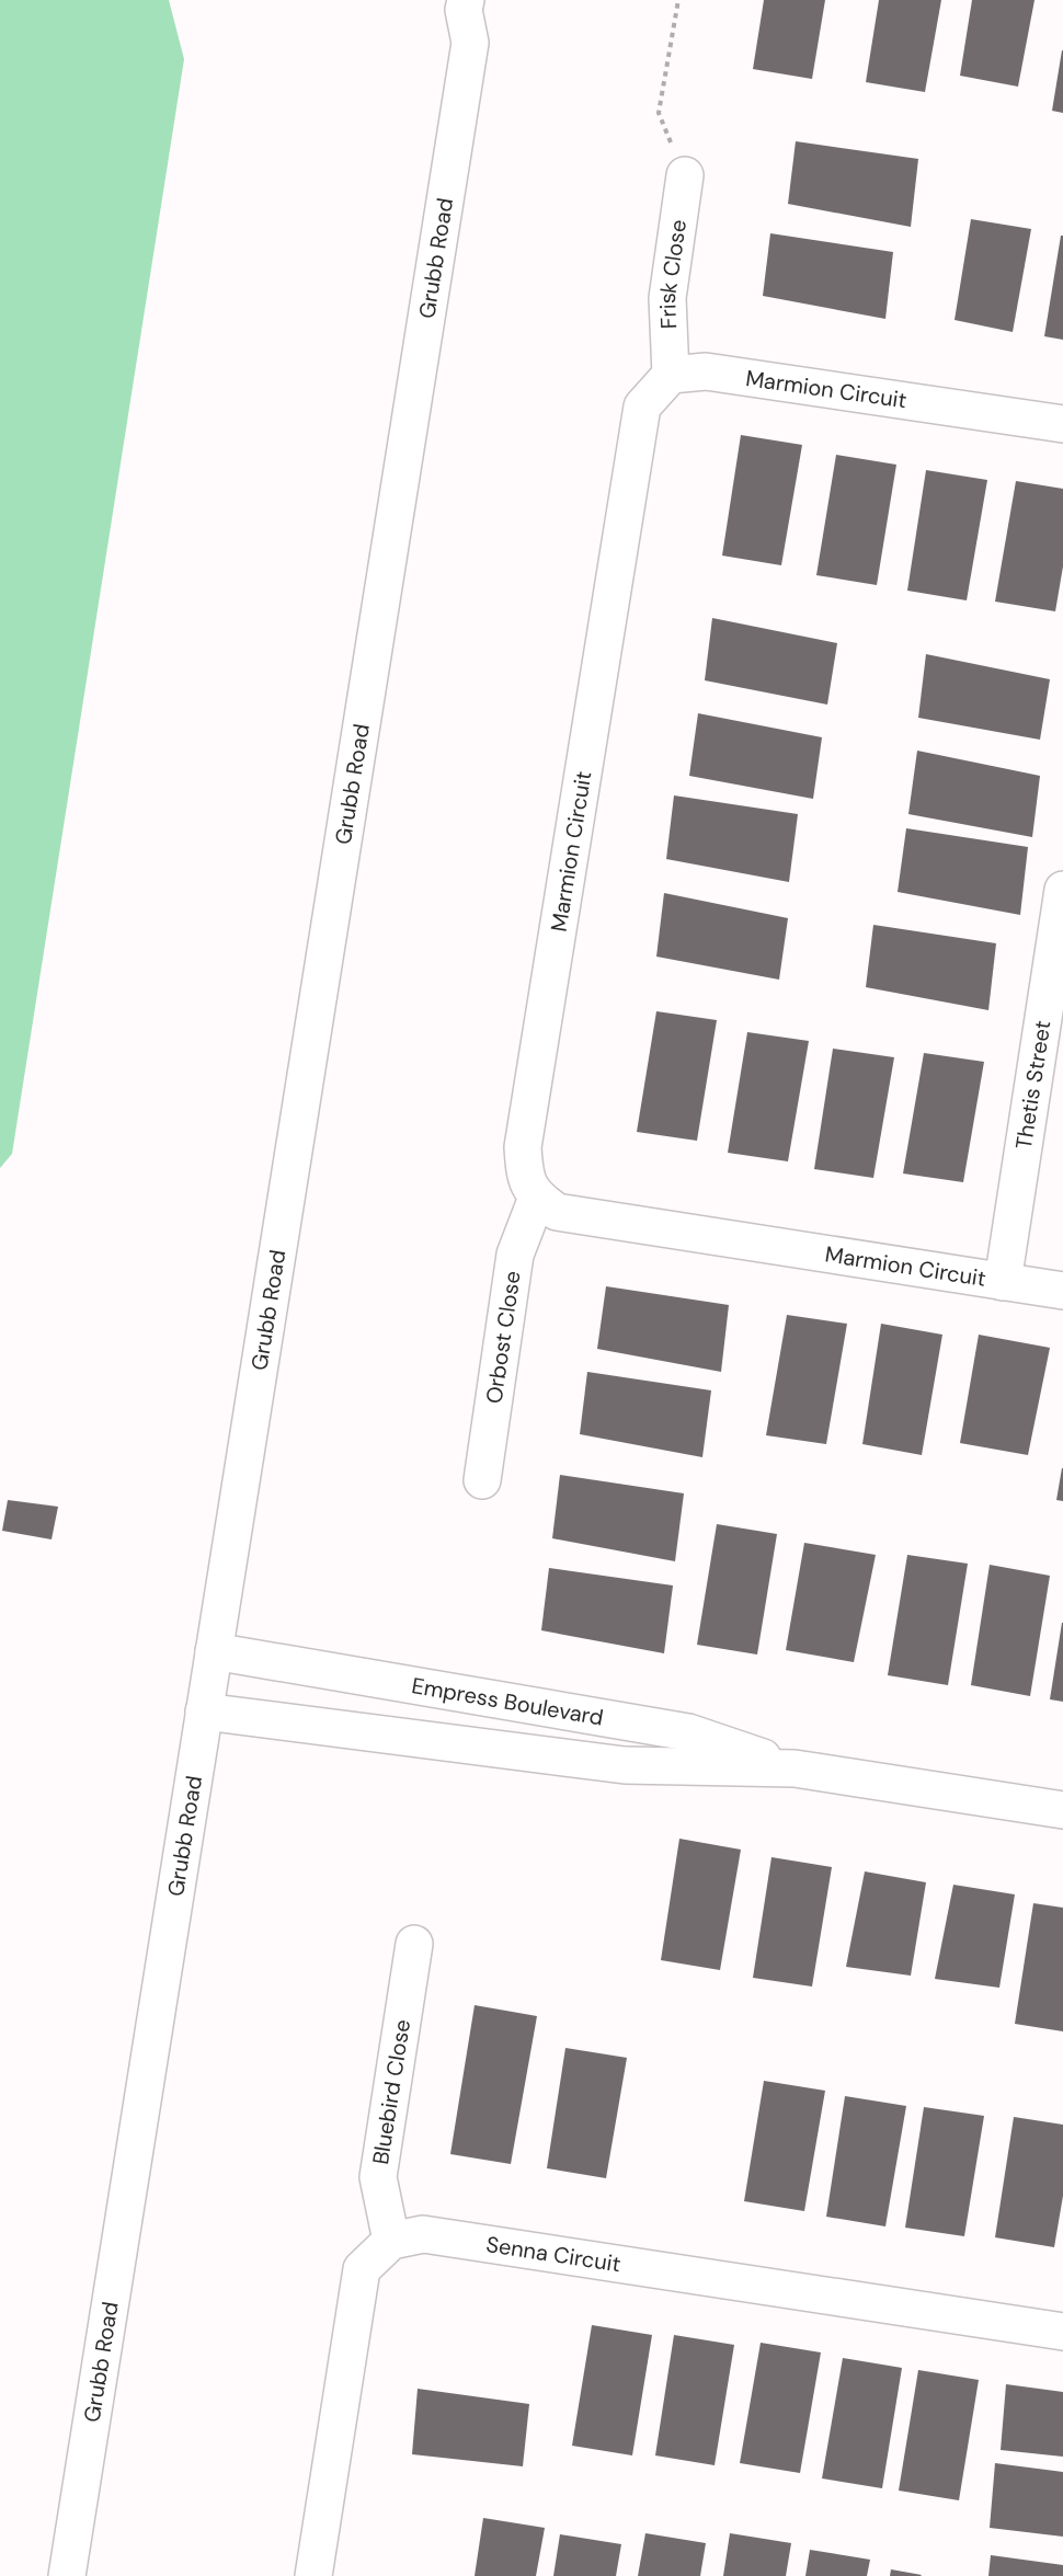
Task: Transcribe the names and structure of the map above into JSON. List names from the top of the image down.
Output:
{
  "streets": {
    "street": [
      "Grubb Road",
      "Frisk Close",
      "Marmion Circuit",
      "Thetis Street",
      "Orbost Close",
      "Empress Boulevard",
      "Bluebird Close",
      "Senna Circuit"
    ]
  },
  "crossings": [
    ["Grubb Road", "Empress Boulevard"],
    ["Frisk Close", "Marmion Circuit"],
    ["Marmion Circuit", "Thetis Street"],
    ["Marmion Circuit", "Orbost Close"],
    ["Bluebird Close", "Senna Circuit"]
  ]
}
